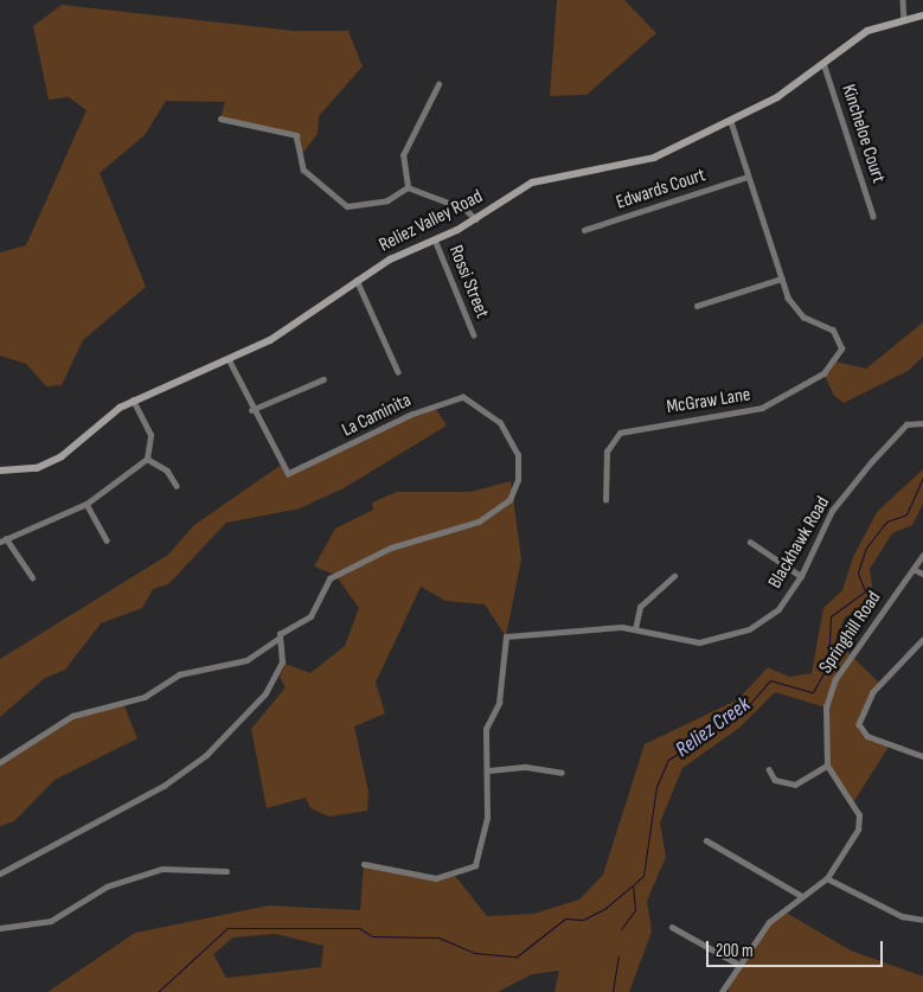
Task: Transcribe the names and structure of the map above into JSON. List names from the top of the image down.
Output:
{
  "streets": {
    "main road": ["Reliez Valley Road"],
    "street": [
      "Kincheloe Court",
      "Edwards Court",
      "Rossi Street",
      "McGraw Lane",
      "La Caminita",
      "Blackhawk Road",
      "Springhill Road"
    ]
  },
  "crossings": [
    ["Kincheloe Court", "Reliez Valley Road"],
    ["Edwards Court", "McGraw Lane"],
    ["Reliez Valley Road", "Rossi Street"],
    ["Reliez Valley Road", "McGraw Lane"],
    ["Reliez Valley Road", "La Caminita"]
  ],
  "water": ["Reliez Creek"],
  "scale_bar": "200 m"
}
